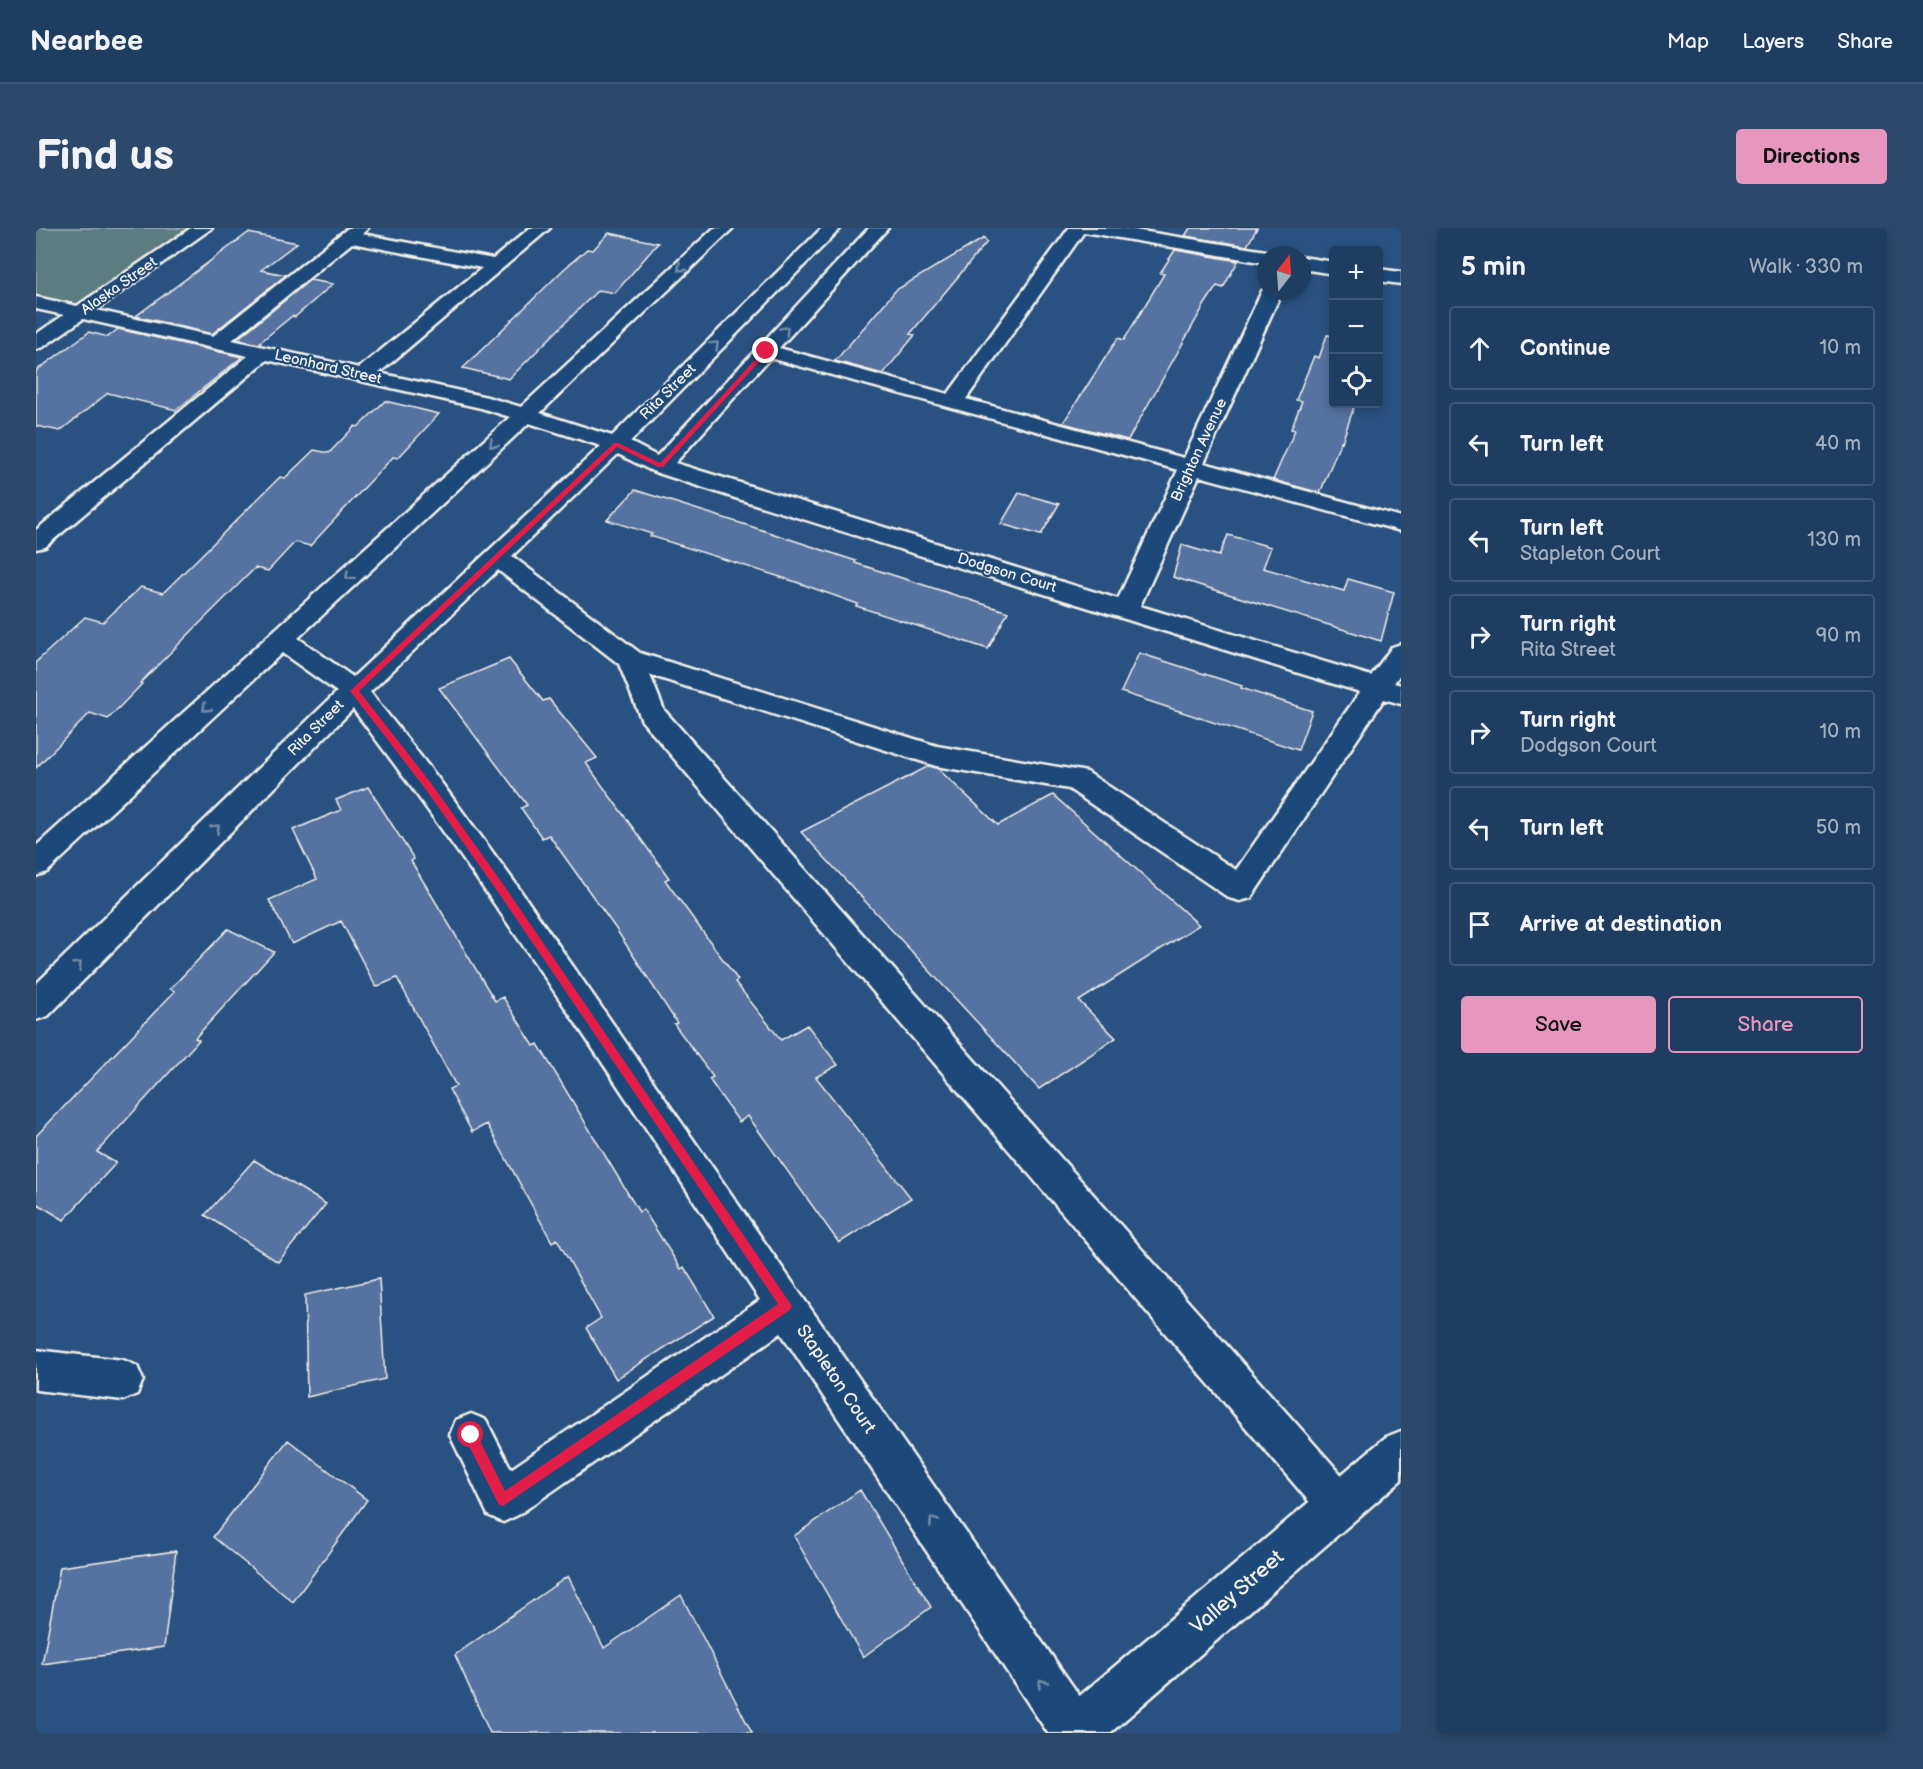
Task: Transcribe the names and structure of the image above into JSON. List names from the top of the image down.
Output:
{
  "streets": {
    "street": [
      "Alaska Street",
      "Leonhard Street",
      "Rita Street",
      "Brighton Avenue",
      "Dodgson Court",
      "Stapleton Court",
      "Valley Street"
    ]
  },
  "crossings": [
    ["Alaska Street", "Leonhard Street"],
    ["Leonhard Street", "Rita Street"],
    ["Leonhard Street", "Dodgson Court"],
    ["Rita Street", "Dodgson Court"],
    ["Rita Street", "Stapleton Court"],
    ["Brighton Avenue", "Dodgson Court"],
    ["Stapleton Court", "Valley Street"]
  ],
  "one_way": ["Stapleton Court"],
  "north": "top",
  "page": {
    "header": "Nearbee",
    "nav": ["Map", "Layers", "Share"],
    "buttons": [
      "Directions",
      ["Save", "Share"]
    ],
    "title": "Find us",
    "heading": ["5 min", "Walk · 330 m"],
    "map_buttons": ["+", "−"],
    "list": [
      ["Continue", "10 m"],
      ["Turn left", "40 m"],
      ["Turn left", "Stapleton Court", "130 m"],
      ["Turn right", "Rita Street", "90 m"],
      ["Turn right", "Dodgson Court", "10 m"],
      ["Turn left", "50 m"],
      "Arrive at destination"
    ]
  }
}
